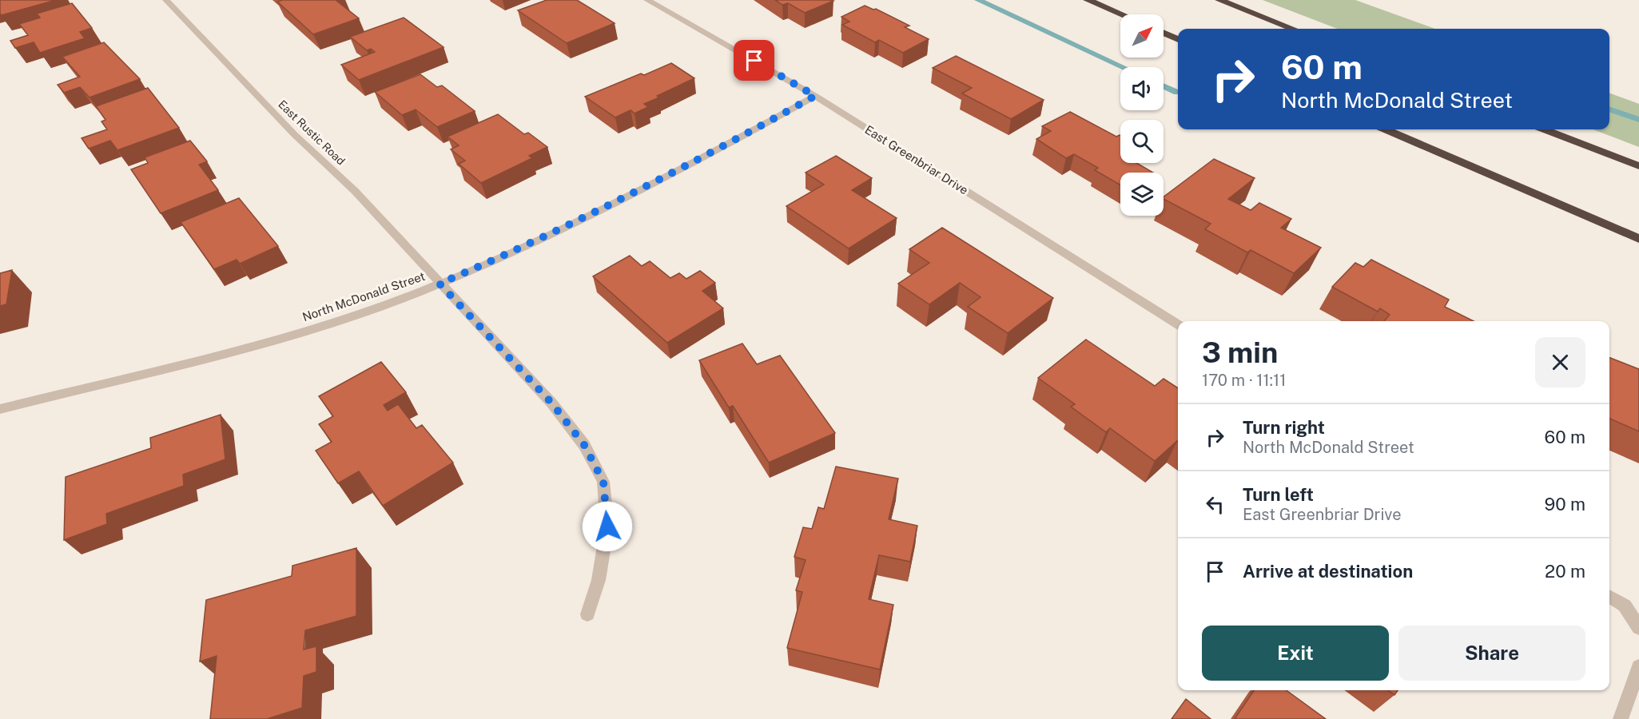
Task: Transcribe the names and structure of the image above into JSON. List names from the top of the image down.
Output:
{
  "streets": {
    "street": ["East Rustic Road", "East Greenbriar Drive", "North McDonald Street"]
  },
  "crossings": [
    ["East Rustic Road", "North McDonald Street"],
    ["East Greenbriar Drive", "North McDonald Street"]
  ],
  "north": "top right",
  "page": {
    "turn": ["60 m", "North McDonald Street"],
    "heading": ["3 min", "170 m · 11:11"],
    "list": [
      {
        "name": "Turn right",
        "note": "North McDonald Street",
        "value": "60 m"
      },
      {
        "name": "Turn left",
        "note": "East Greenbriar Drive",
        "value": "90 m"
      },
      {
        "name": "Arrive at destination",
        "value": "20 m"
      }
    ],
    "buttons": ["Exit", "Share"]
  }
}
